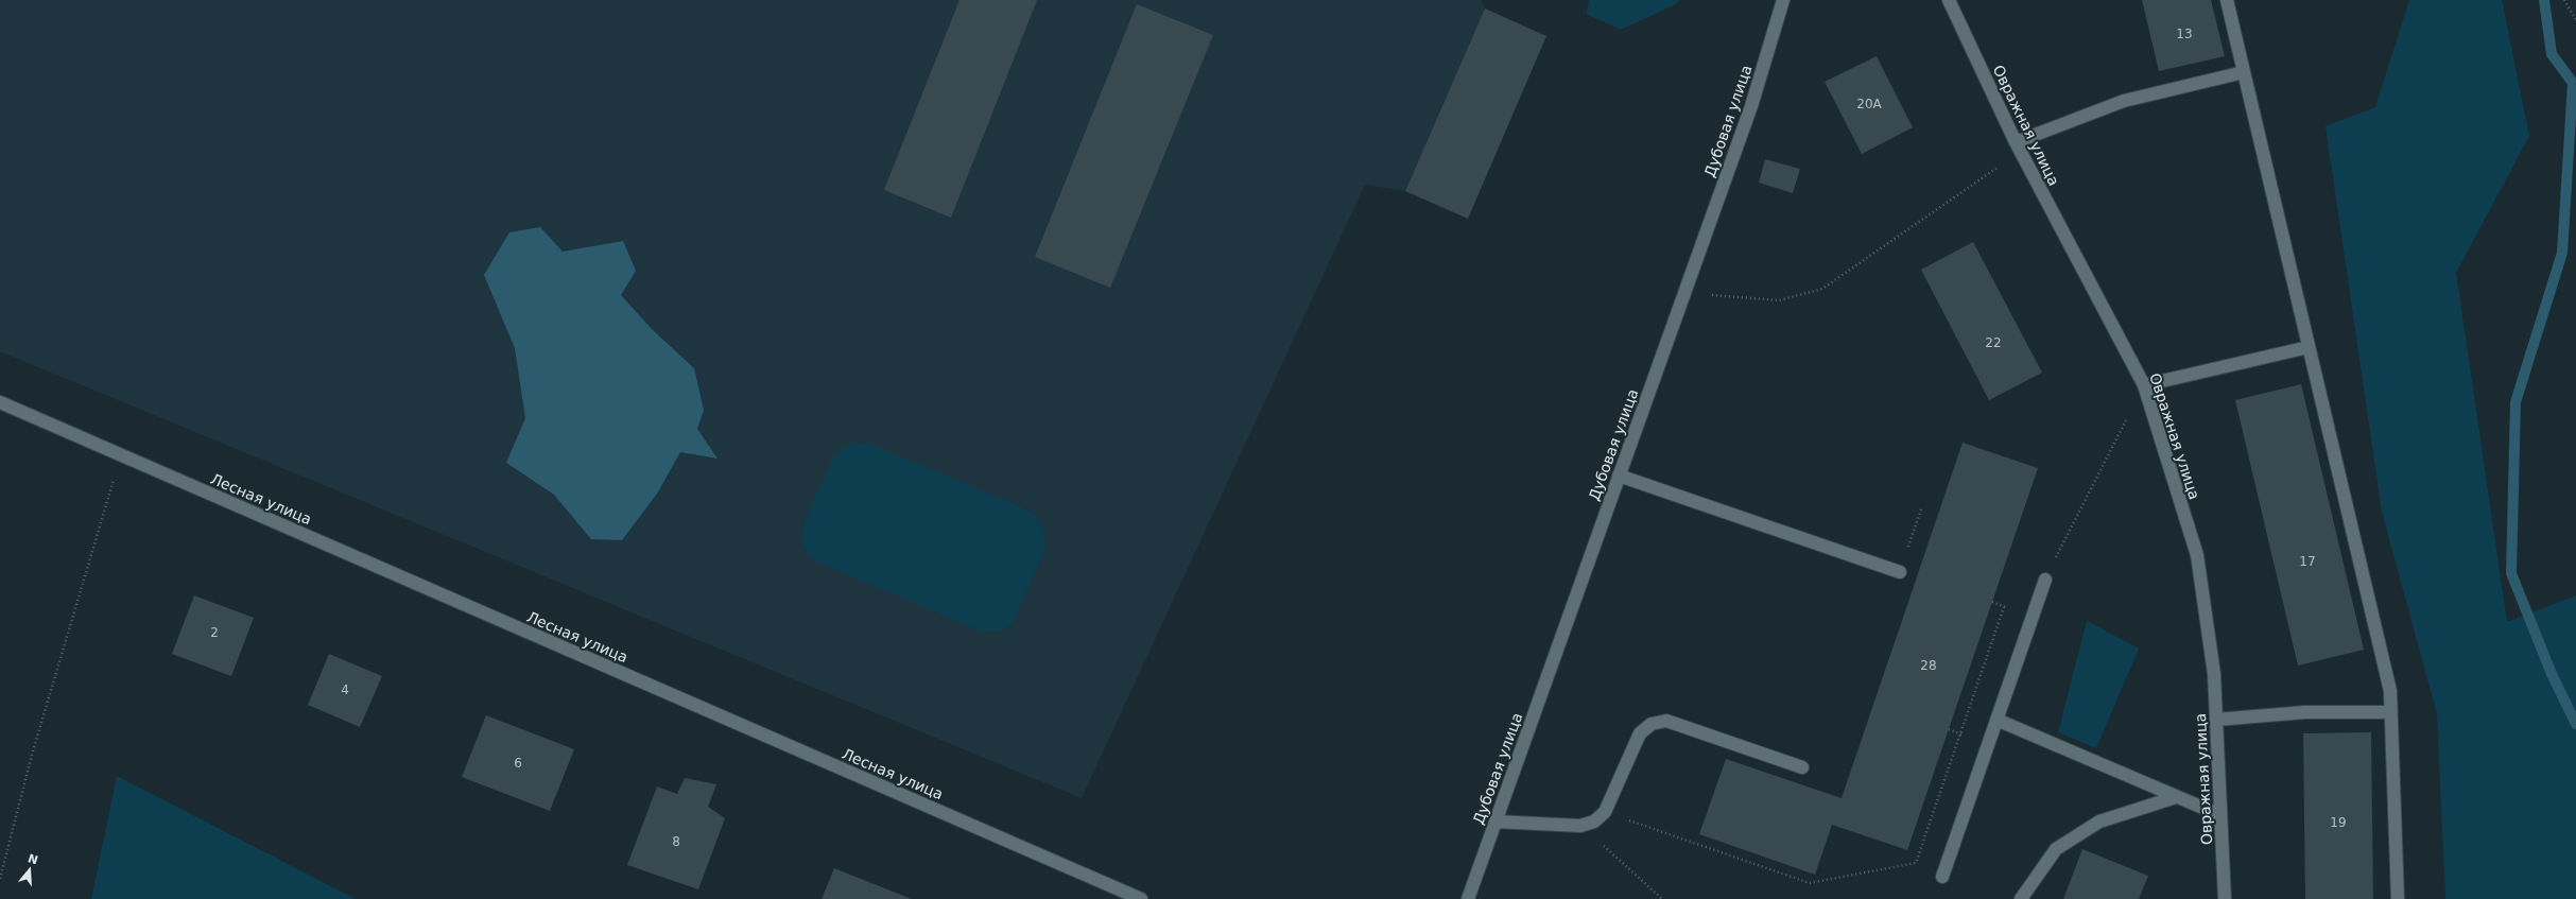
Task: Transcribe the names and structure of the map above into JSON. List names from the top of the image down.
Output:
{
  "streets": {
    "street": ["Дубовая улица", "Овражная улица", "Лесная улица"]
  },
  "house_numbers": [
    "13",
    "20А",
    "22",
    "17",
    "2",
    "28",
    "4",
    "6",
    "19",
    "8"
  ],
  "north": "top"
}
